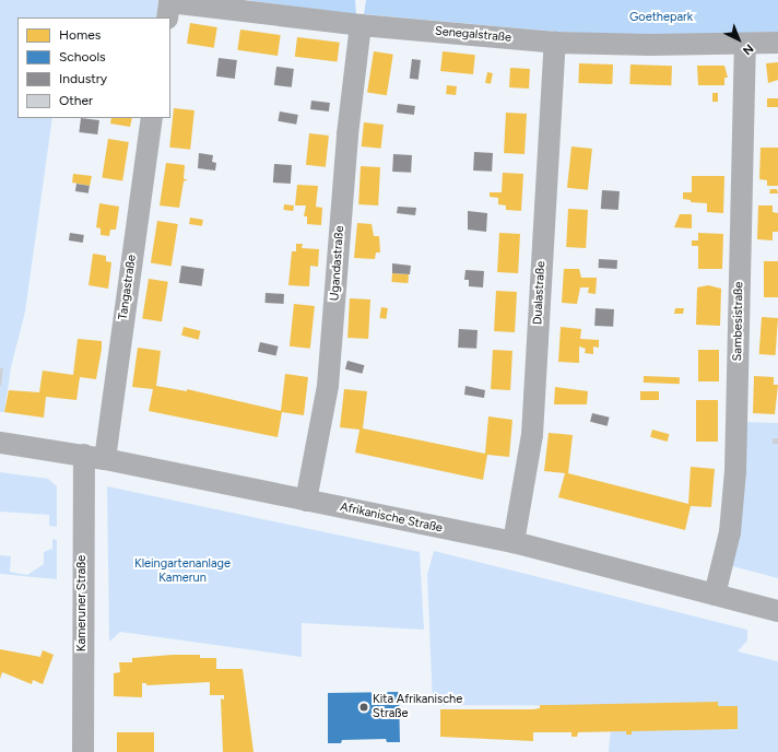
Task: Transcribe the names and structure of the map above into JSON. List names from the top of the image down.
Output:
{
  "streets": {
    "street": [
      "Senegalstraße",
      "Ugandastraße",
      "Tangastraße",
      "Dualastraße",
      "Sambesistraße",
      "Afrikanische Straße",
      "Kameruner Straße"
    ]
  },
  "crossings": [
    ["Senegalstraße", "Ugandastraße"],
    ["Senegalstraße", "Dualastraße"],
    ["Senegalstraße", "Sambesistraße"],
    ["Ugandastraße", "Afrikanische Straße"],
    ["Tangastraße", "Afrikanische Straße"],
    ["Tangastraße", "Kameruner Straße"],
    ["Dualastraße", "Afrikanische Straße"],
    ["Sambesistraße", "Afrikanische Straße"],
    ["Afrikanische Straße", "Kameruner Straße"]
  ],
  "parks": ["Goethepark", "Kleingartenanlage Kamerun"],
  "places": ["Kita Afrikanische Straße"],
  "legend": [
    "Homes",
    "Schools",
    "Industry",
    "Other"
  ],
  "north": "bottom right"
}
